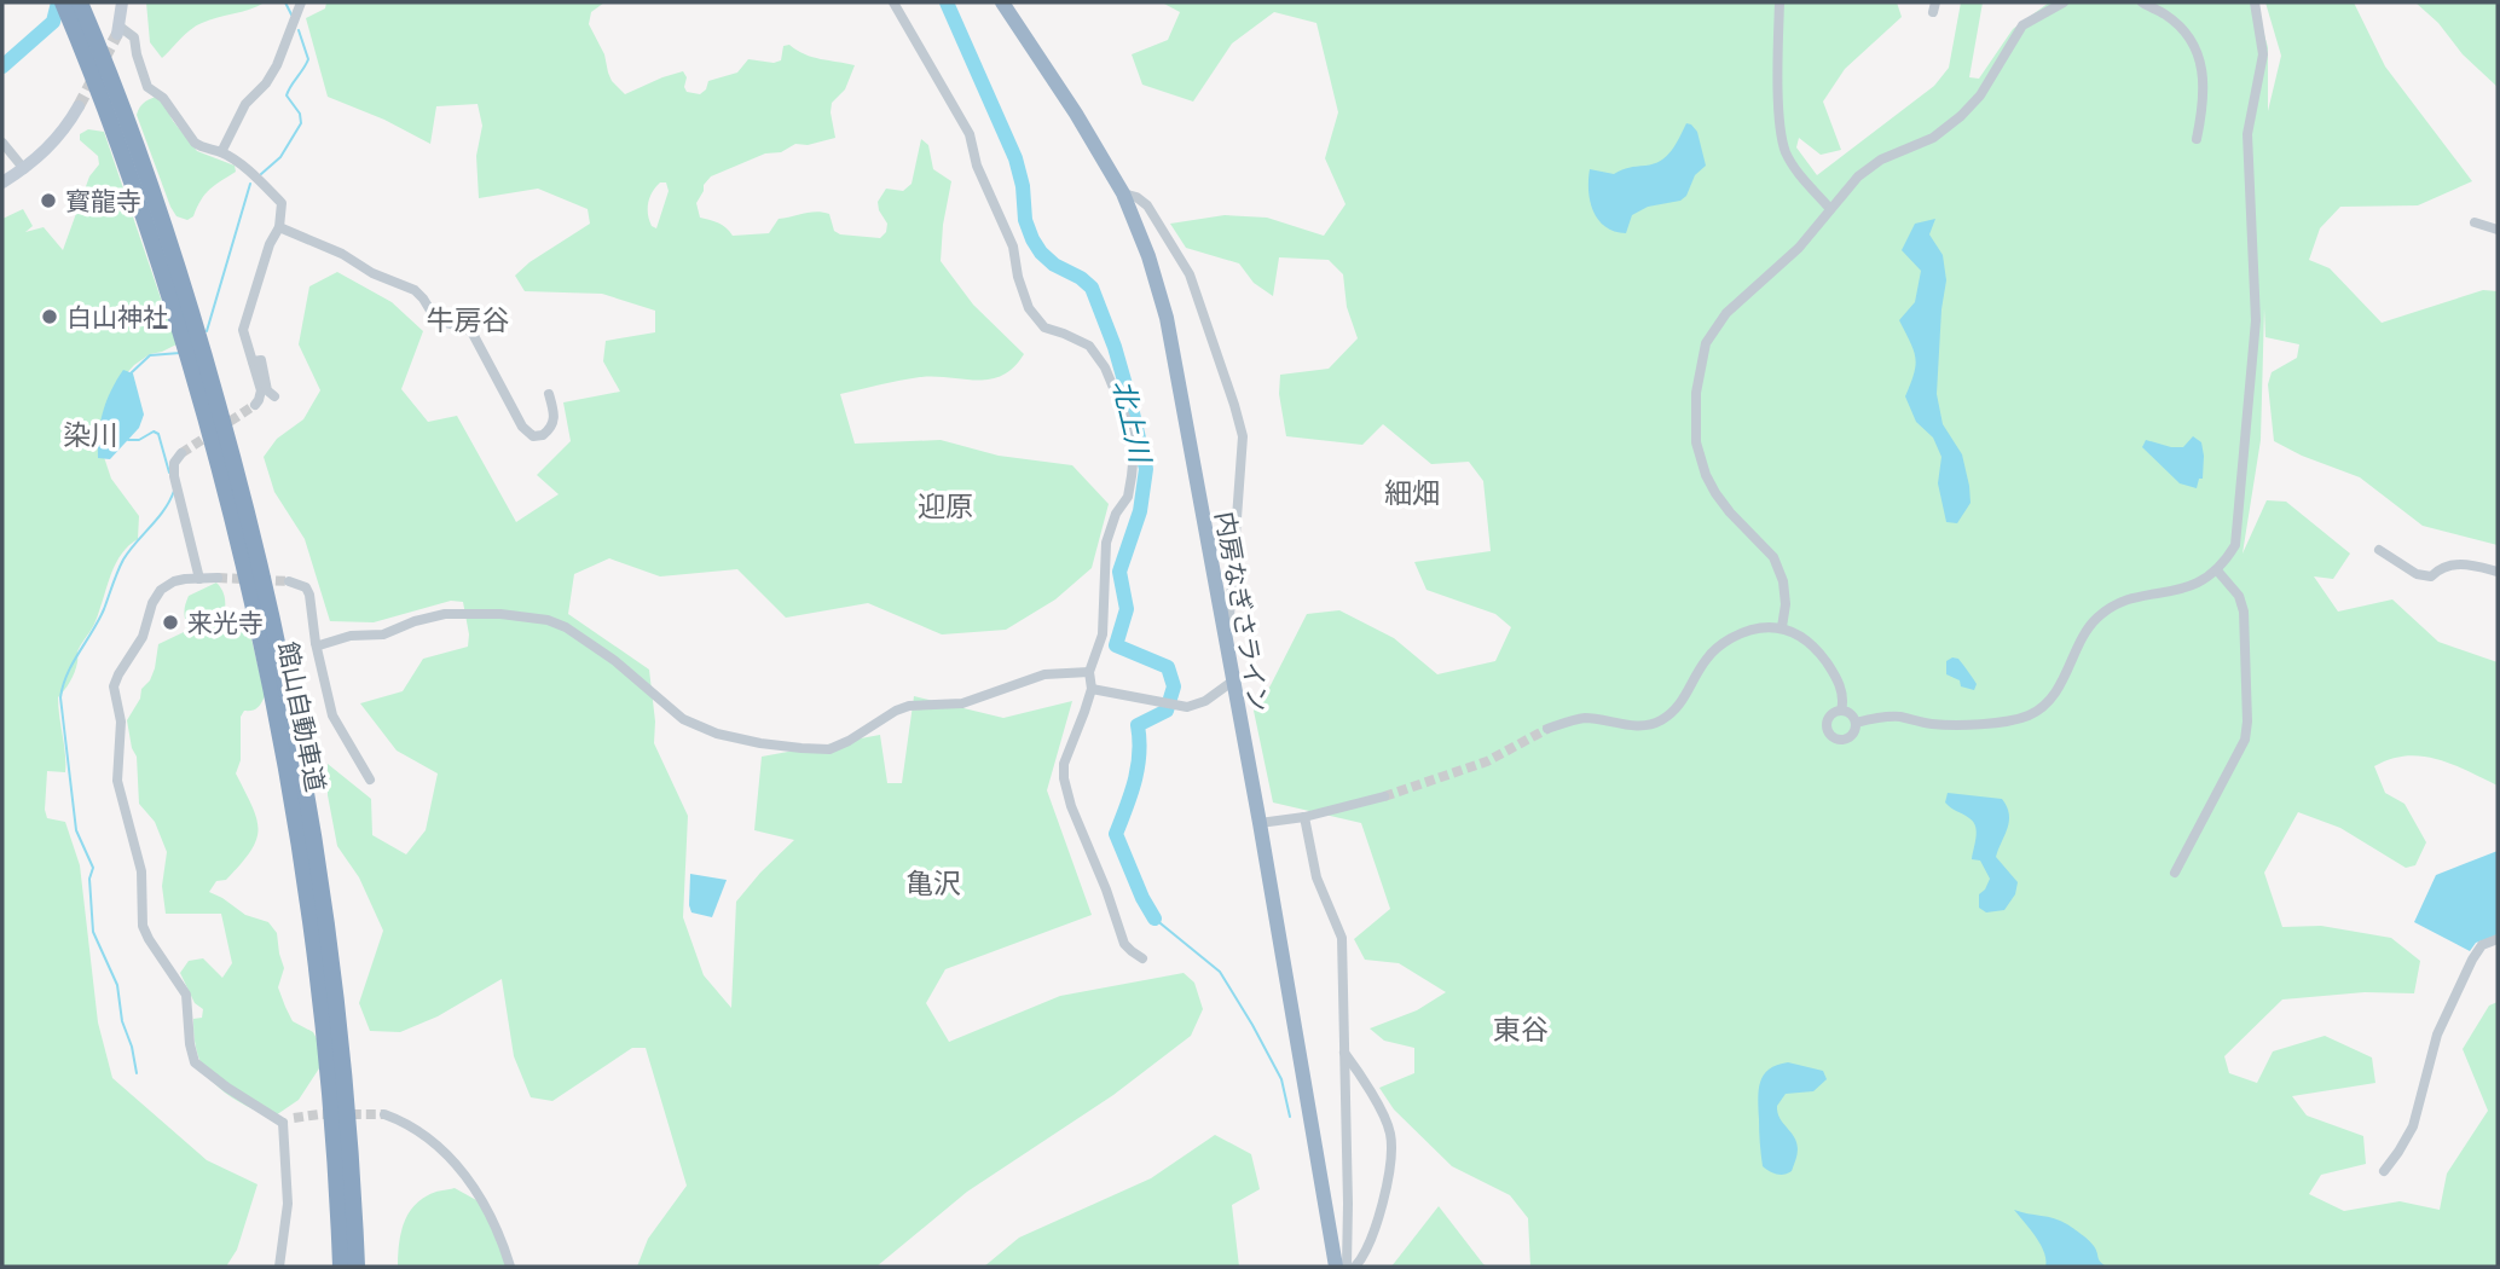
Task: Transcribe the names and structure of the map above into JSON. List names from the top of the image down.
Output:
{
  "streets": {
    "highway": ["内房なぎさライン", "館山自動車道"]
  },
  "districts": [
    "牛房谷",
    "染川",
    "細畑",
    "迎原",
    "亀沢",
    "東谷"
  ],
  "water": ["北上川"],
  "places": ["寳龍寺", "白山神社", "来光寺"]
}
